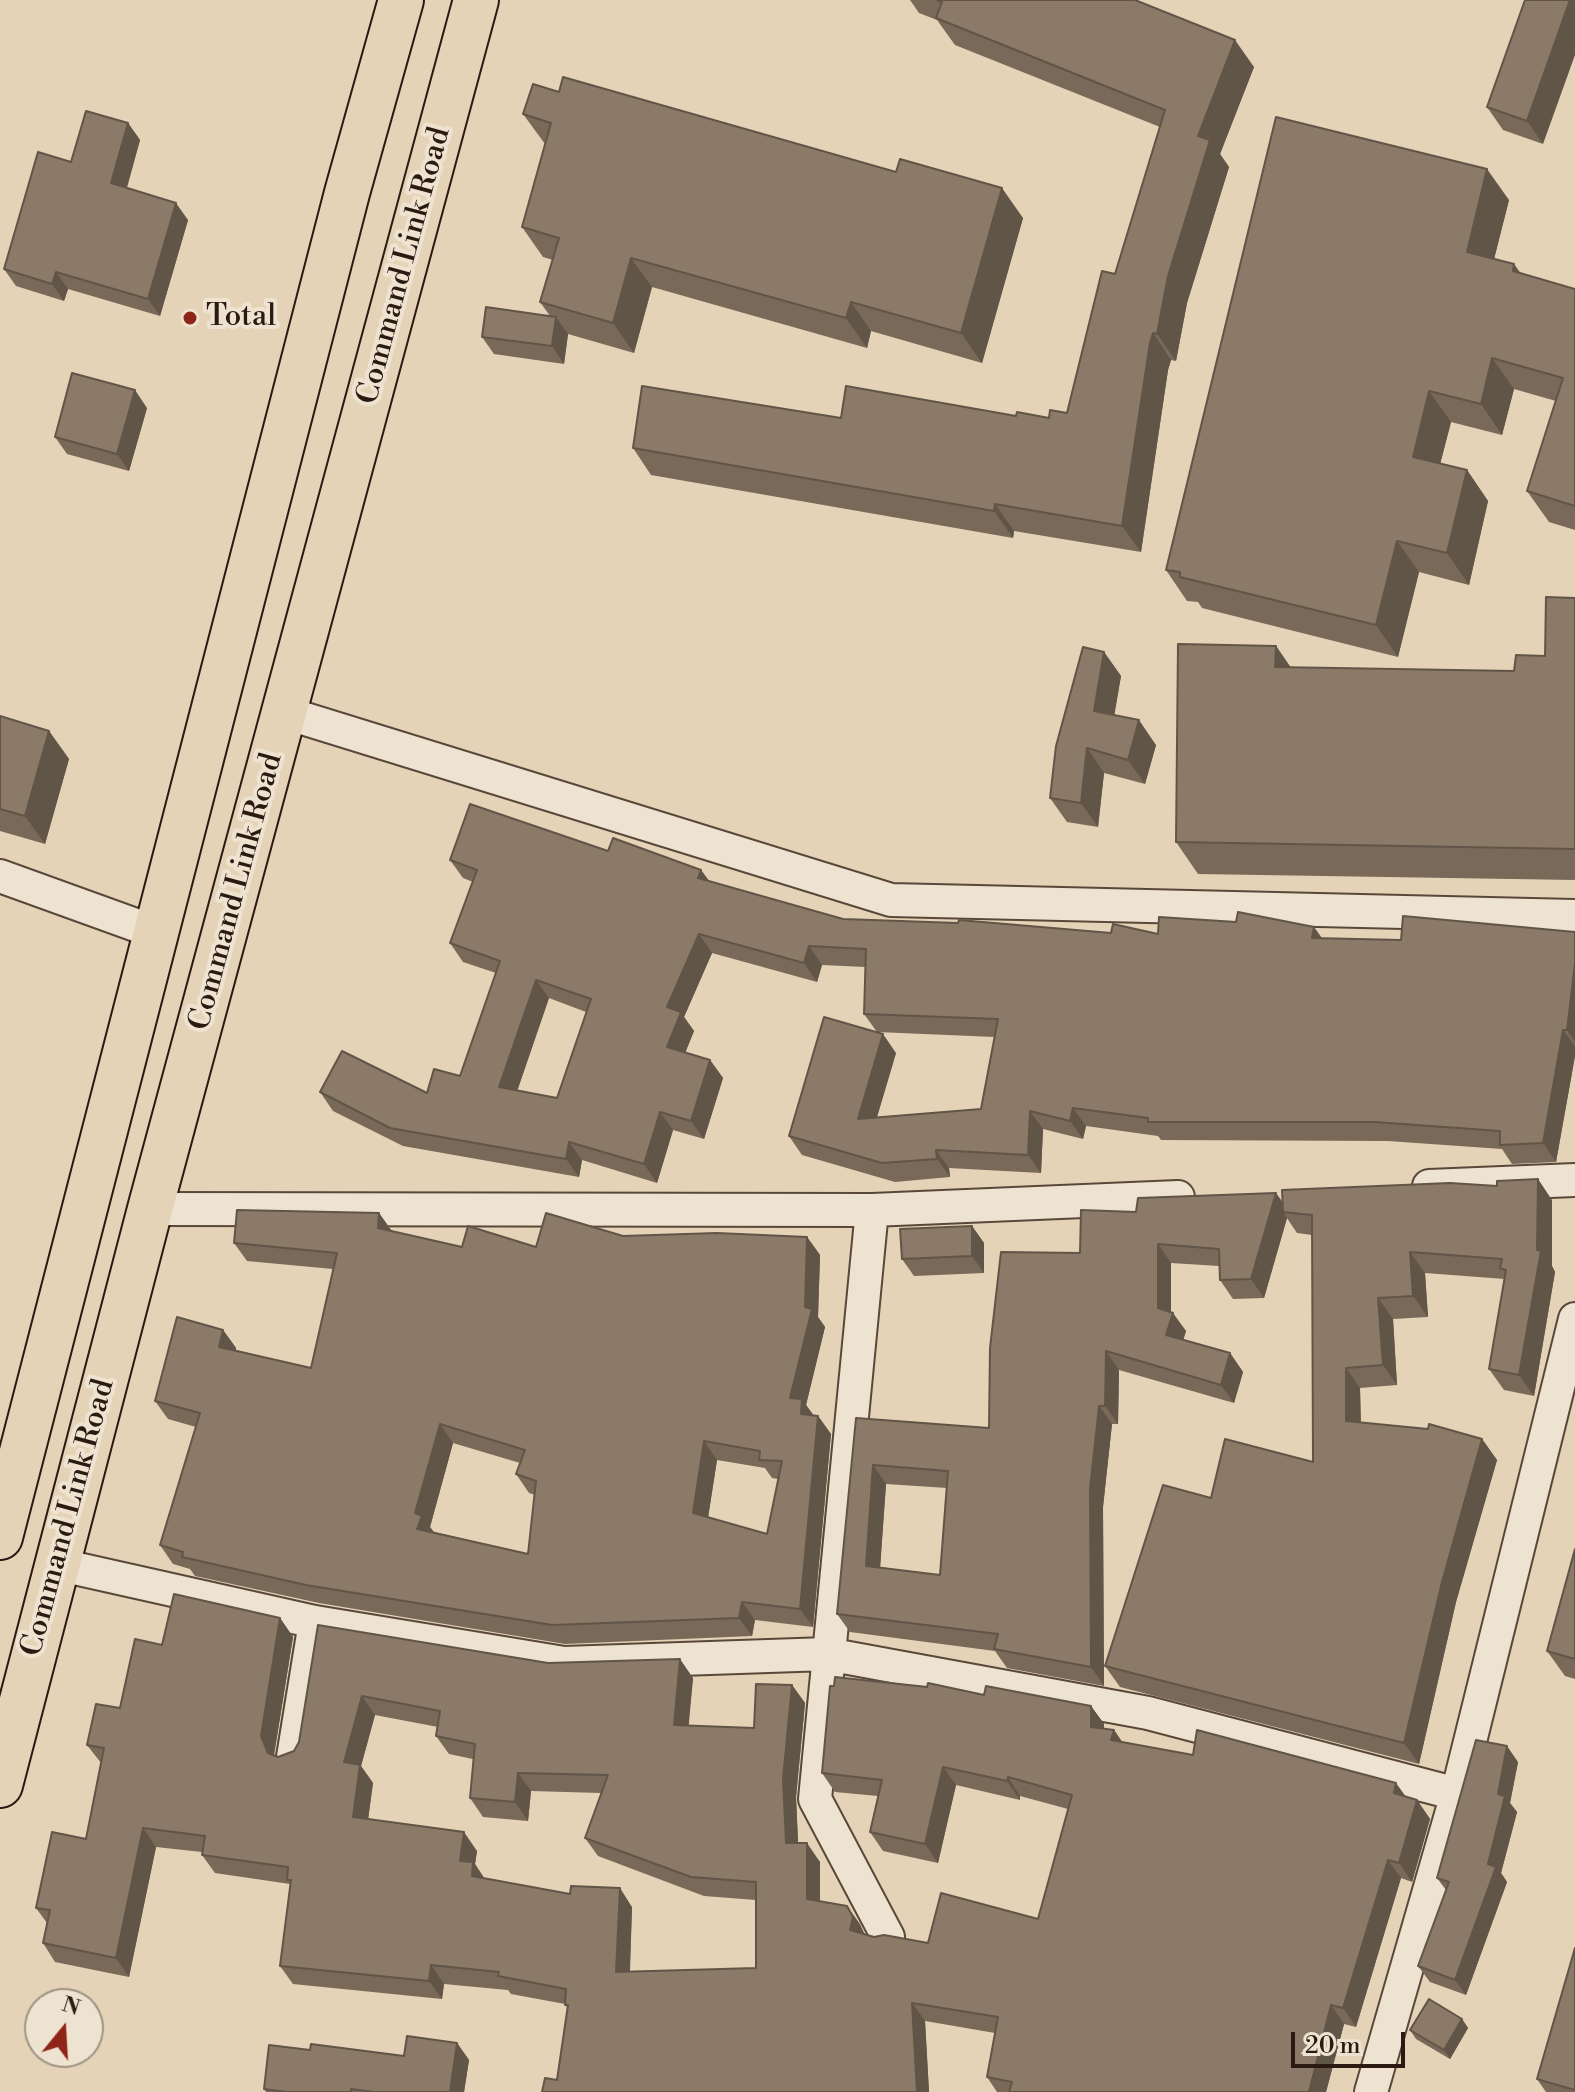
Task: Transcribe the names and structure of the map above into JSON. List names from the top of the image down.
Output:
{
  "streets": {
    "main road": ["Command Link Road"]
  },
  "places": ["Total"],
  "scale_bar": "20 m",
  "north": "top"
}
